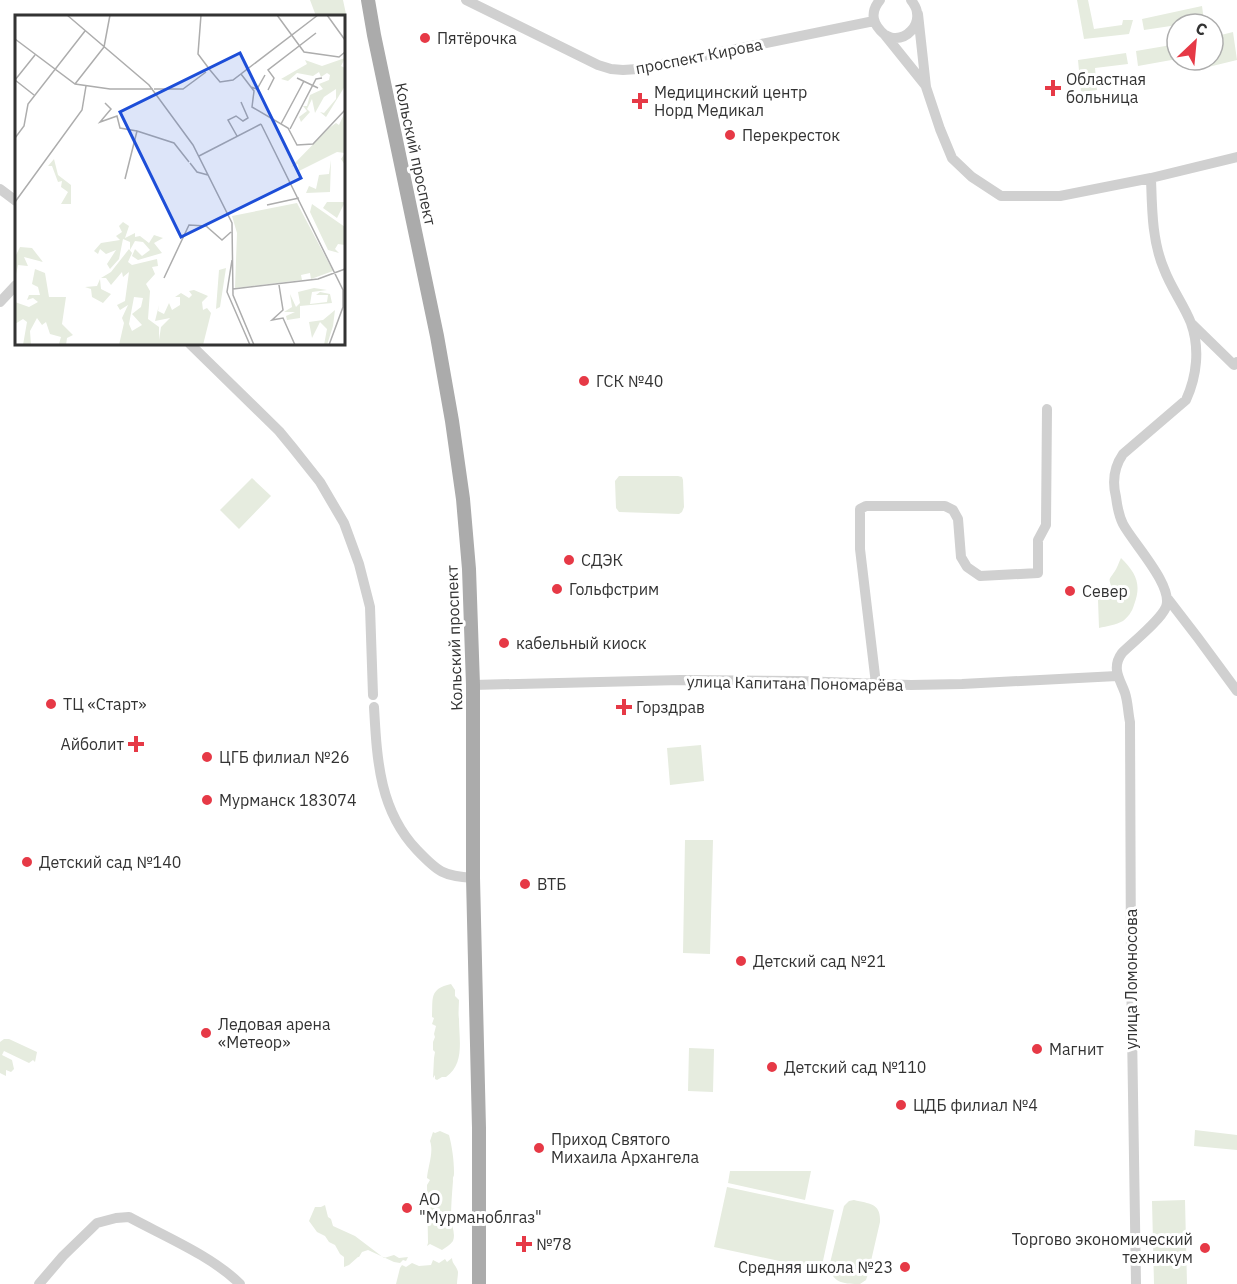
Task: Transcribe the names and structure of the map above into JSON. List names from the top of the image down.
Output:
{
  "streets": {
    "main road": ["Кольский проспект"],
    "street": ["проспект Кирова", "улица Капитана Пономарёва", "улица Ломоносова"]
  },
  "crossings": [
    ["Кольский проспект", "улица Капитана Пономарёва"],
    ["улица Капитана Пономарёва", "улица Ломоносова"]
  ],
  "places": {
    "other": [
      "Пятёрочка",
      "Перекресток",
      "ГСК №40",
      "СДЭК",
      "Гольфстрим",
      "Север",
      "кабельный киоск",
      "ТЦ «Старт»",
      "ЦГБ филиал №26",
      "Мурманск 183074",
      "Детский сад №140",
      "ВТБ",
      "Детский сад №21",
      "Ледовая арена «Метеор»",
      "Магнит",
      "Детский сад №110",
      "ЦДБ филиал №4",
      "Приход Святого Михаила Архангела",
      "AO \"Мурманоблгаз\"",
      "Торгово экономический техникум",
      "Средняя школа №23"
    ],
    "health": [
      "Областная больница",
      "Медицинский центр Норд Медикал",
      "Горздрав",
      "Айболит",
      "№78"
    ]
  },
  "north": "top right"
}
